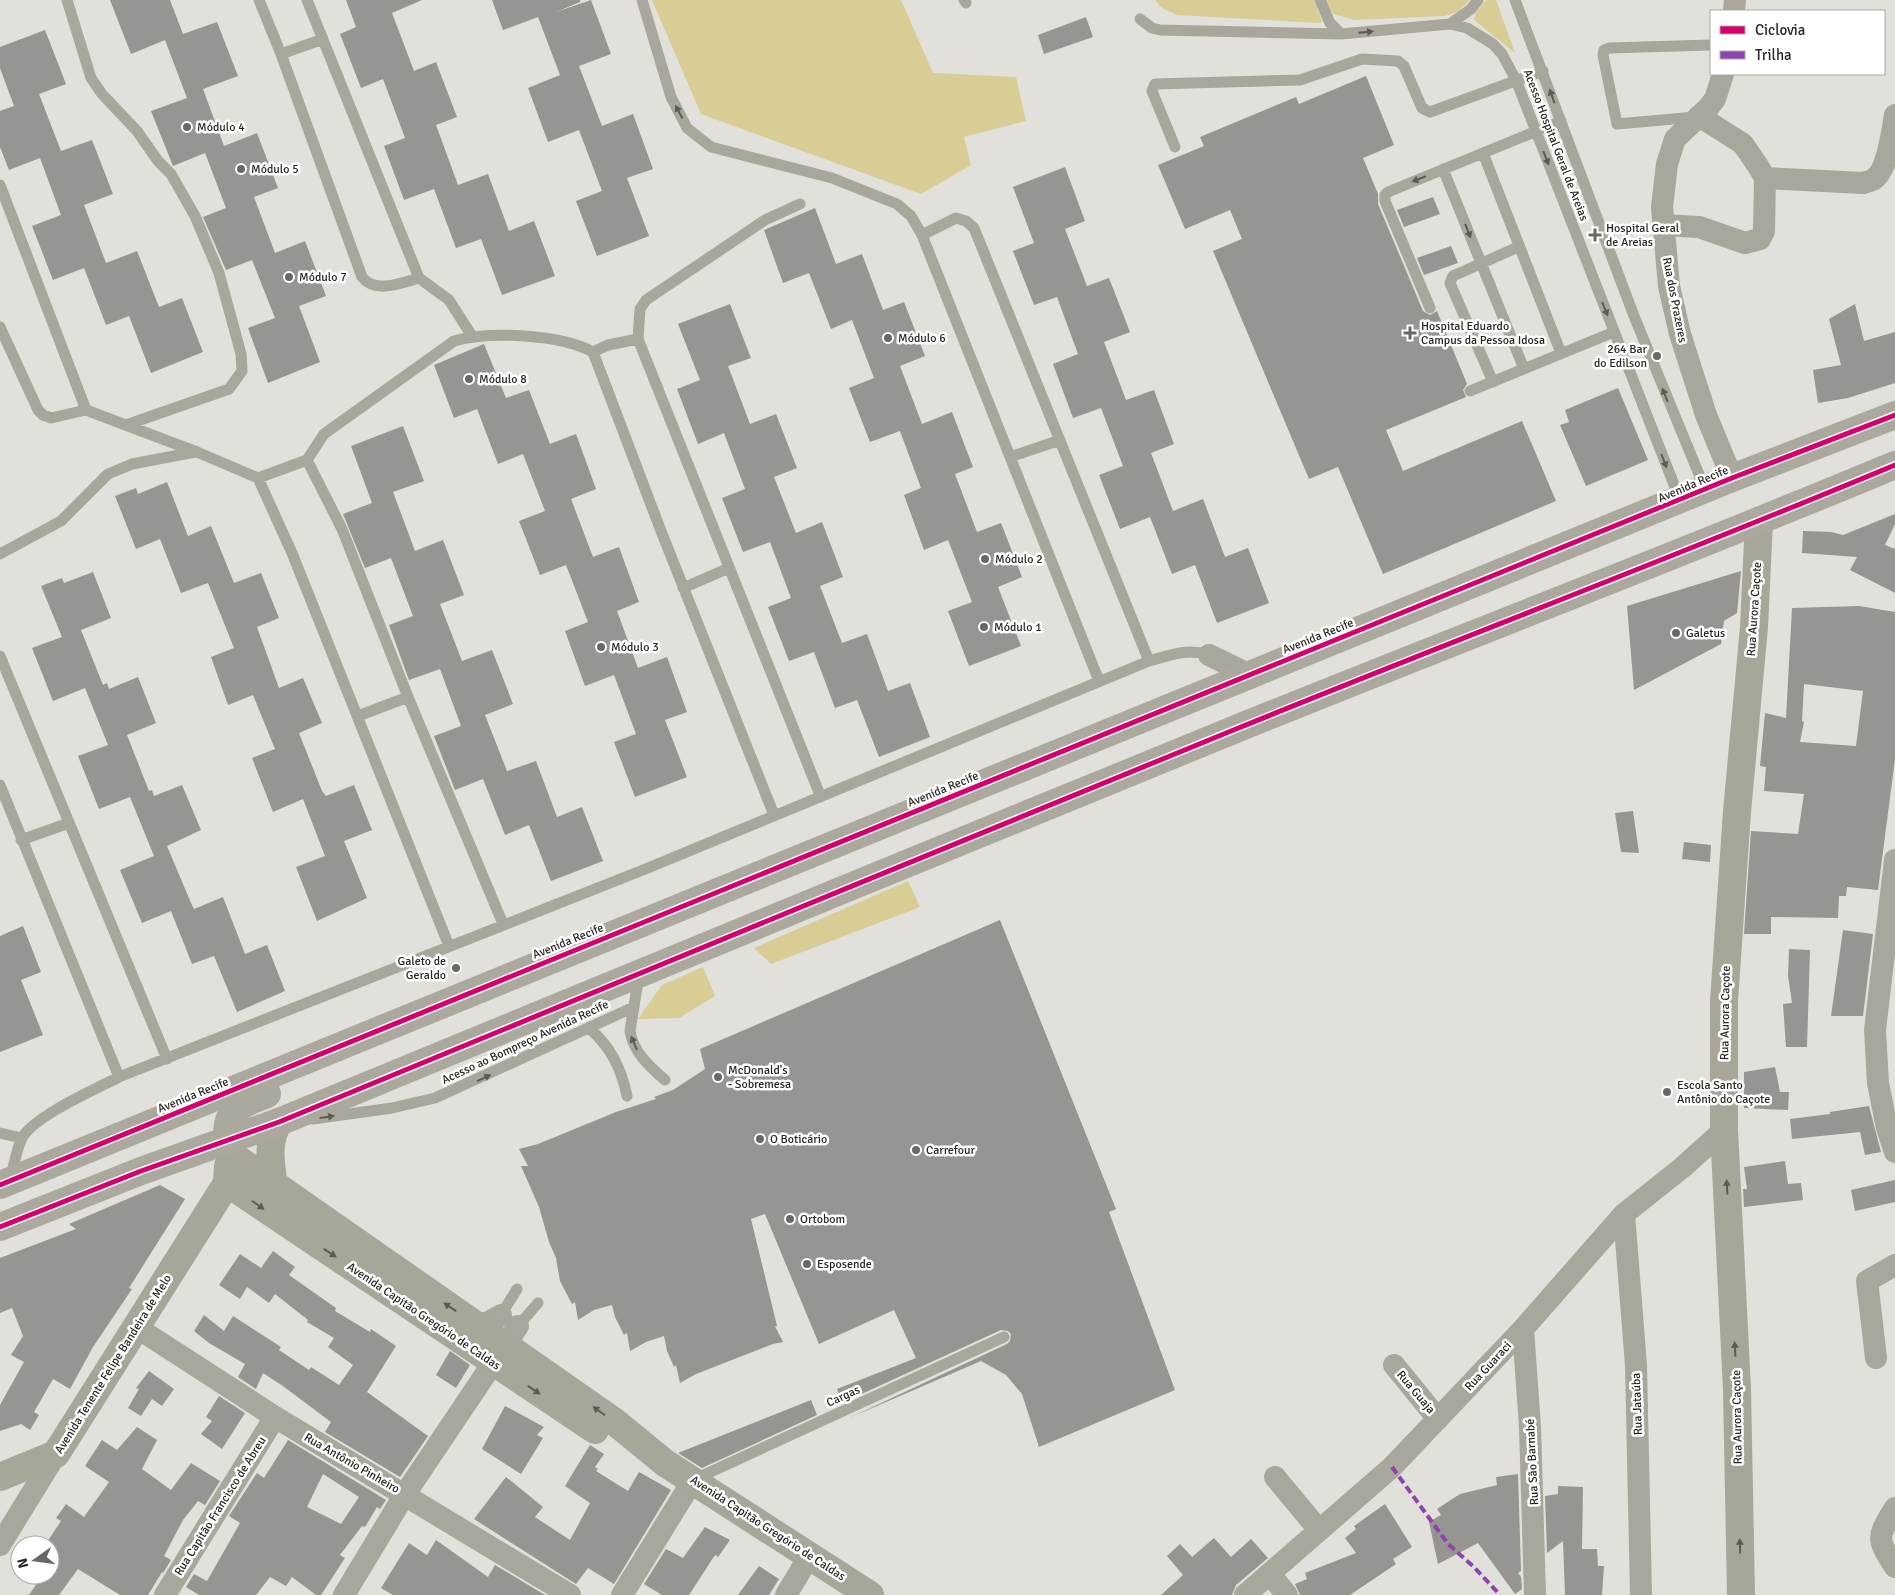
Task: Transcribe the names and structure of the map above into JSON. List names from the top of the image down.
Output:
{
  "streets": {
    "main road": [
      "Avenida Recife",
      "Rua Aurora Caçote",
      "Avenida Capitão Gregório de Caldas",
      "Avenida Tenente Felipe Bandeira de Melo"
    ],
    "street": [
      "Rua dos Prazeres",
      "Rua Guaraci",
      "Rua Guaja",
      "Rua Jataúba",
      "Rua São Barnabé",
      "Rua Antônio Pinheiro",
      "Rua Capitão Francisco de Abreu"
    ],
    "lane": ["Acesso Hospital Geral de Areias", "Acesso ao Bompreço Avenida Recife", "Cargas"]
  },
  "crossings": [
    ["Acesso Hospital Geral de Areias", "Avenida Recife"],
    ["Rua dos Prazeres", "Avenida Recife"],
    ["Rua Aurora Caçote", "Rua Guaraci"],
    ["Avenida Capitão Gregório de Caldas", "Avenida Tenente Felipe Bandeira de Melo"],
    ["Avenida Capitão Gregório de Caldas", "Cargas"],
    ["Avenida Tenente Felipe Bandeira de Melo", "Rua Antônio Pinheiro"],
    ["Rua Guaraci", "Rua Guaja"],
    ["Rua Guaraci", "Rua Jataúba"],
    ["Rua Guaraci", "Rua São Barnabé"],
    ["Rua Antônio Pinheiro", "Rua Capitão Francisco de Abreu"]
  ],
  "one_way": ["Rua Aurora Caçote", "Acesso ao Bompreço Avenida Recife"],
  "places": {
    "other": [
      "Módulo 4",
      "Módulo 5",
      "Módulo 7",
      "Módulo 6",
      "264 Bar do Edilson",
      "Módulo 8",
      "Módulo 2",
      "Módulo 1",
      "Galetus",
      "Módulo 3",
      "Galeto de Geraldo",
      "McDonald's - Sobremesa",
      "Escola Santo Antônio do Caçote",
      "O Boticário",
      "Carrefour",
      "Ortobom",
      "Esposende"
    ],
    "health": ["Hospital Geral de Areias", "Hospital Eduardo Campus da Pessoa Idosa"]
  },
  "legend": ["Ciclovia", "Trilha"],
  "north": "left"
}
